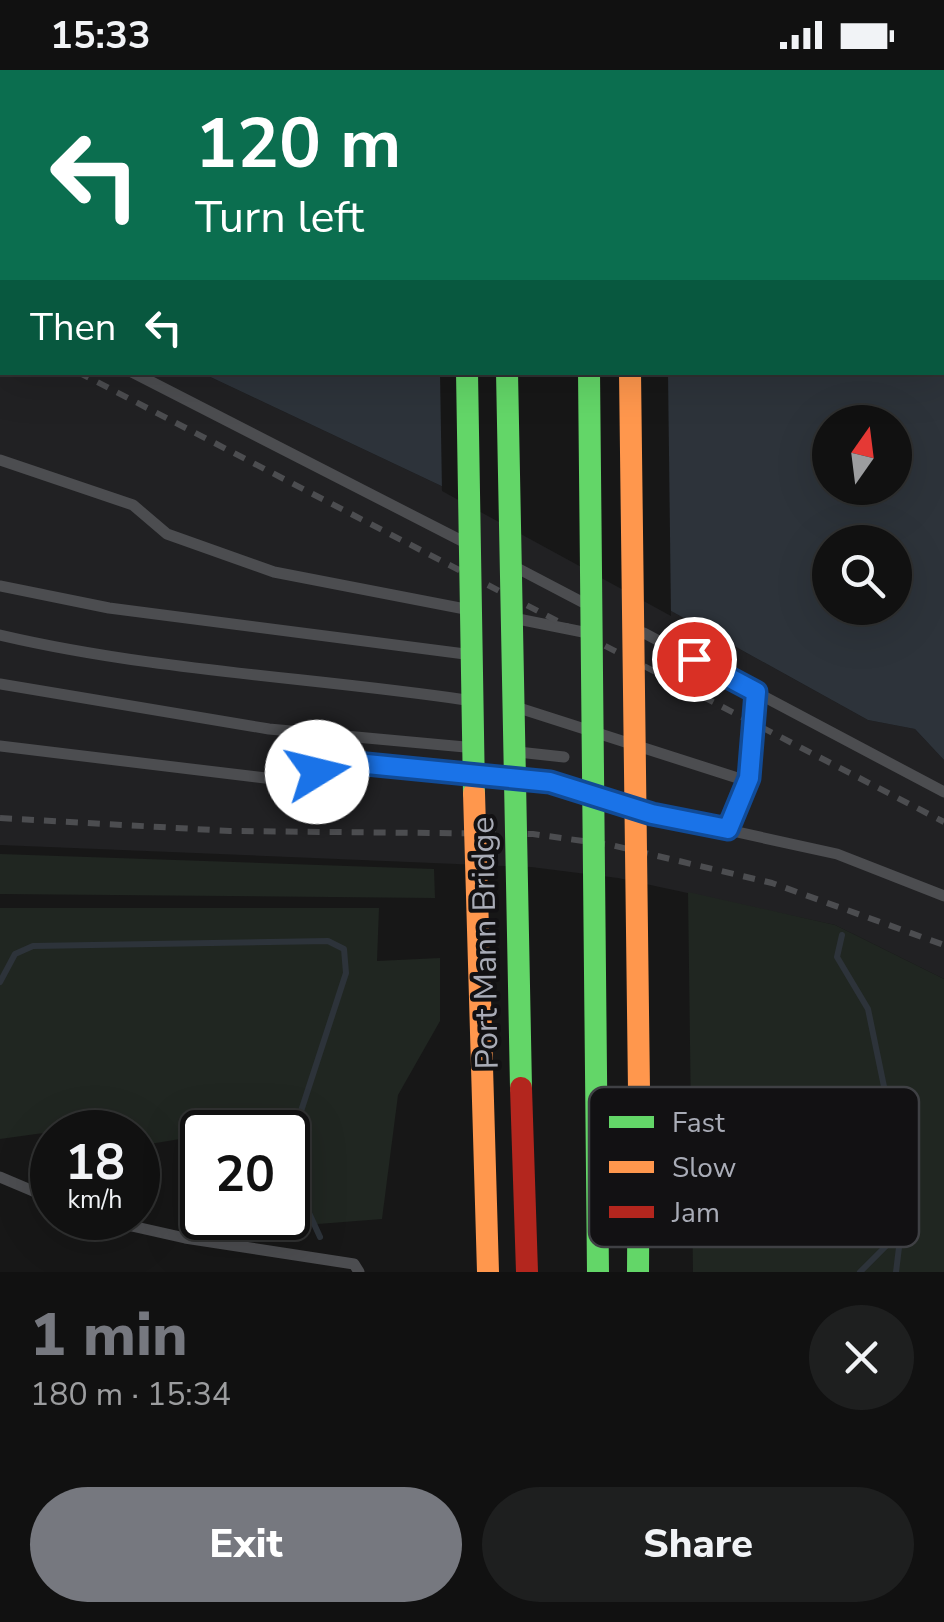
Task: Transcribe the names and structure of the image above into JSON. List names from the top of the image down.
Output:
{
  "streets": {
    "highway": ["Port Mann Bridge"]
  },
  "legend": ["Fast", "Slow", "Jam"],
  "north": "top",
  "page": {
    "status": "15:33",
    "turn": ["120 m", "Turn left"],
    "then": "Then",
    "speed": "18 km/h",
    "limit": "20",
    "heading": ["1 min", "180 m · 15:34"],
    "buttons": ["Exit", "Share"]
  }
}
